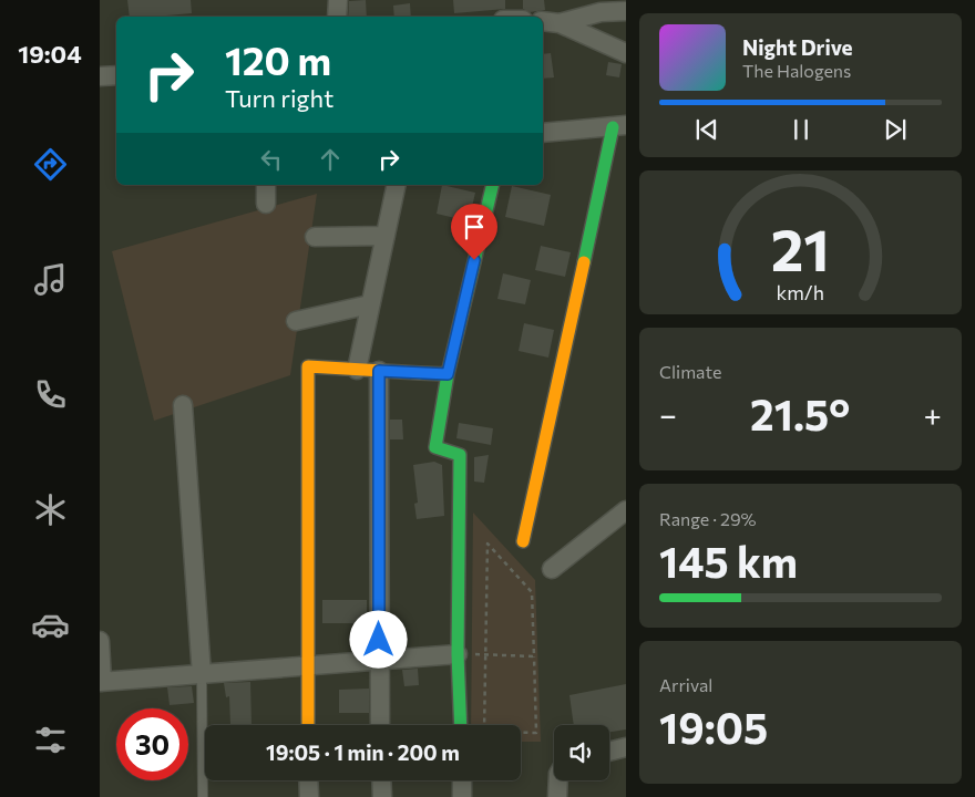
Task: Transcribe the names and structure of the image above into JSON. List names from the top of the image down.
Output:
{
  "page": {
    "tabs": "19:04",
    "turn": ["120 m", "Turn right"],
    "song": ["Night Drive", "The Halogens"],
    "tile": [
      "Climate",
      ["Range · 29%", "145 km"],
      ["Arrival", "19:05"]
    ],
    "heat": ["−", "21.5°", "+"],
    "limit": "30",
    "trip": "19:05 · 1 min · 200 m",
    "gauge": ["21", "km/h"]
  }
}
